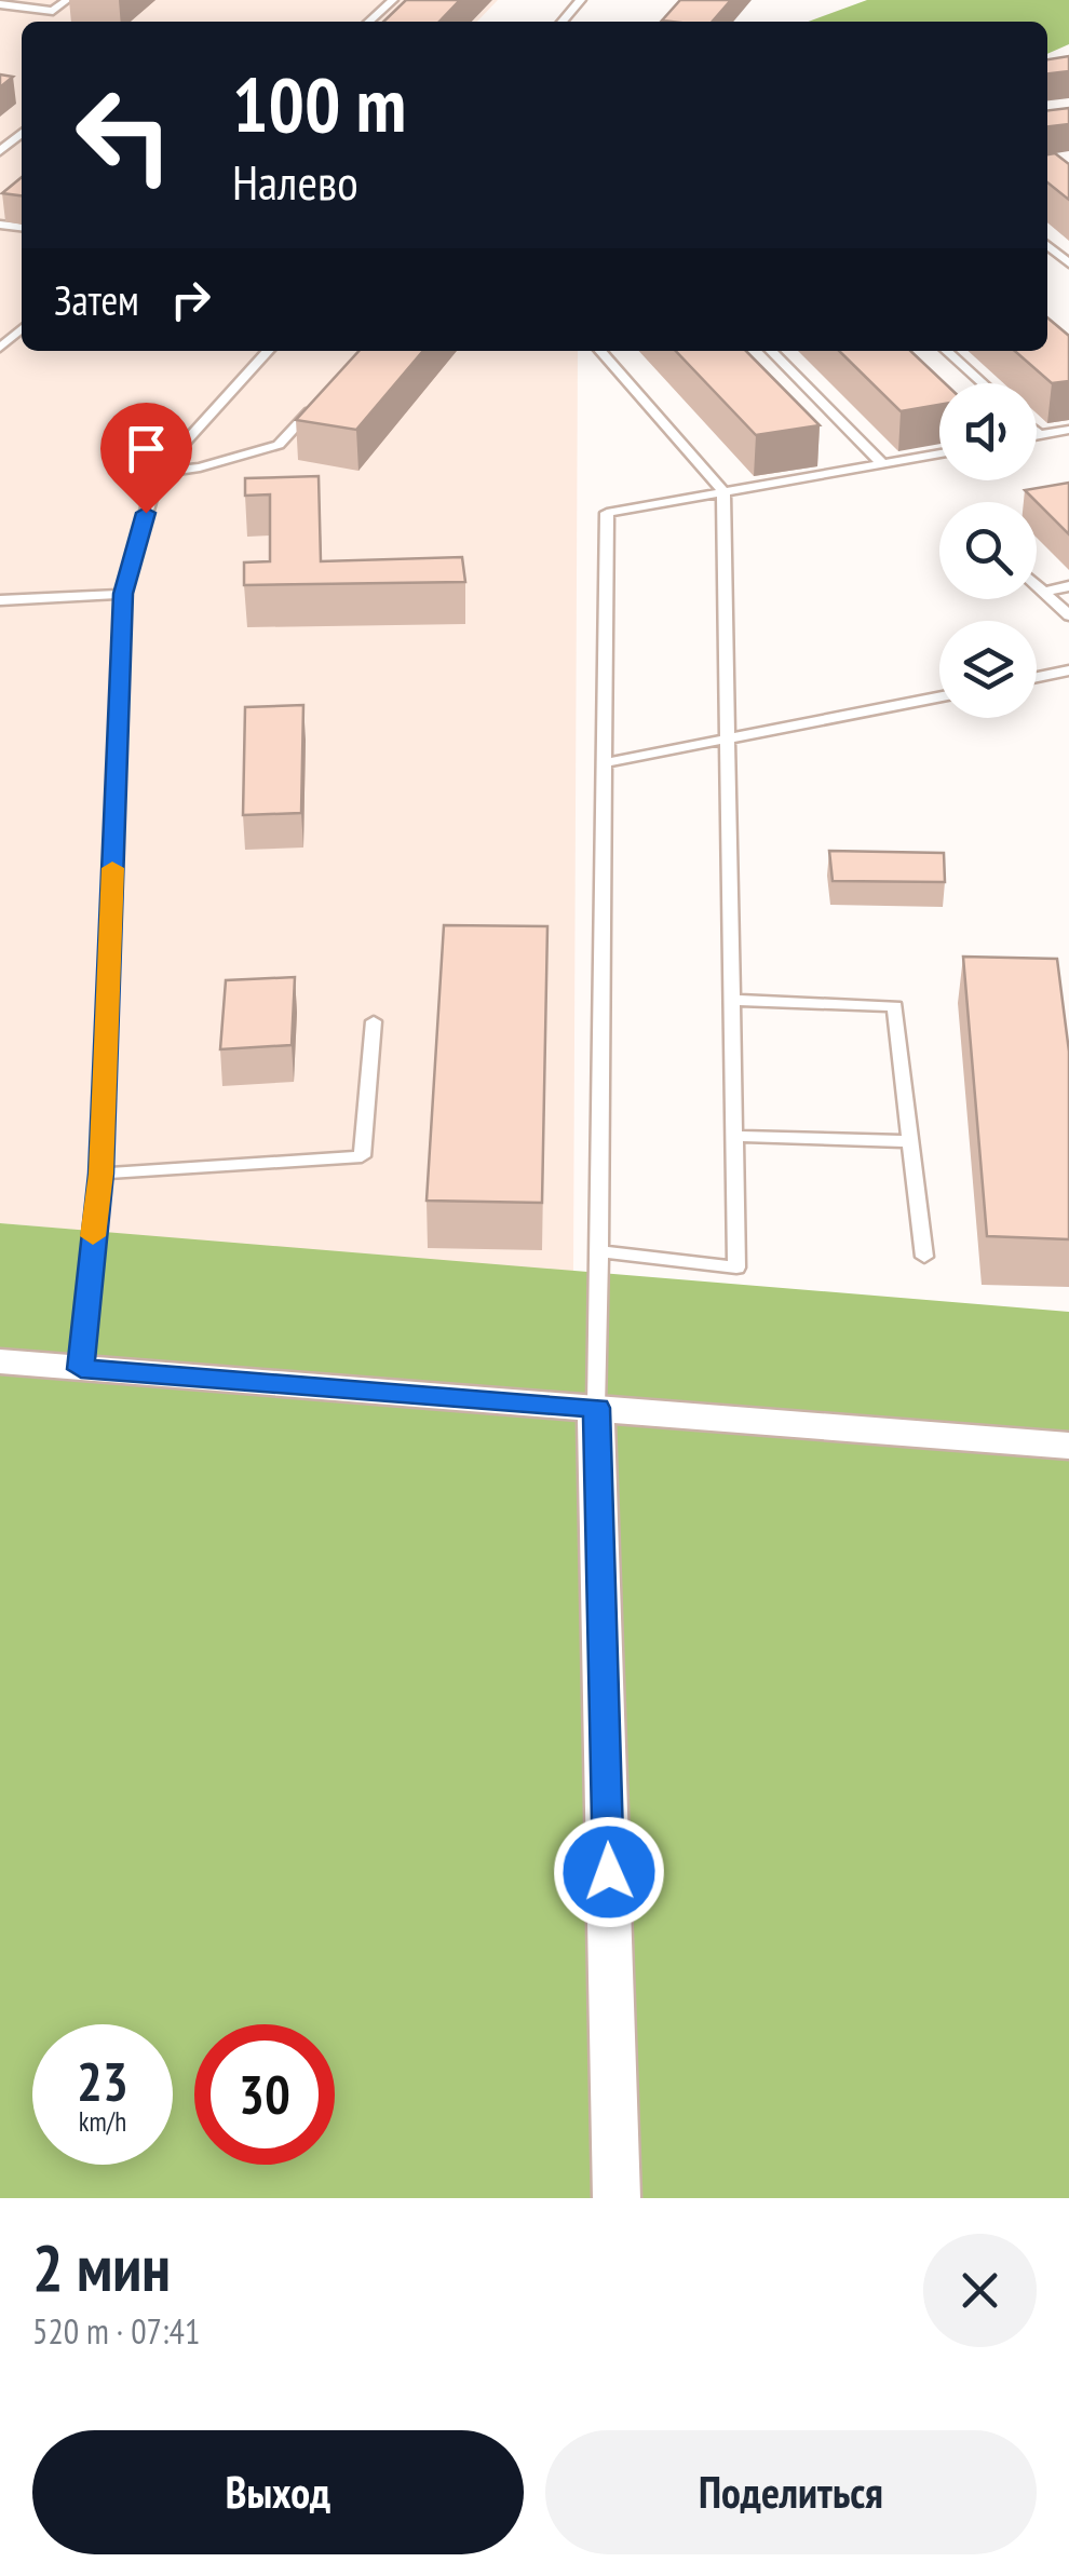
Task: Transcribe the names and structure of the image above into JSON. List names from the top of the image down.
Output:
{
  "page": {
    "turn": ["100 m", "Налево"],
    "then": "Затем",
    "speed": "23 km/h",
    "limit": "30",
    "heading": ["2 мин", "520 m · 07:41"],
    "buttons": ["Выход", "Поделиться"]
  }
}
